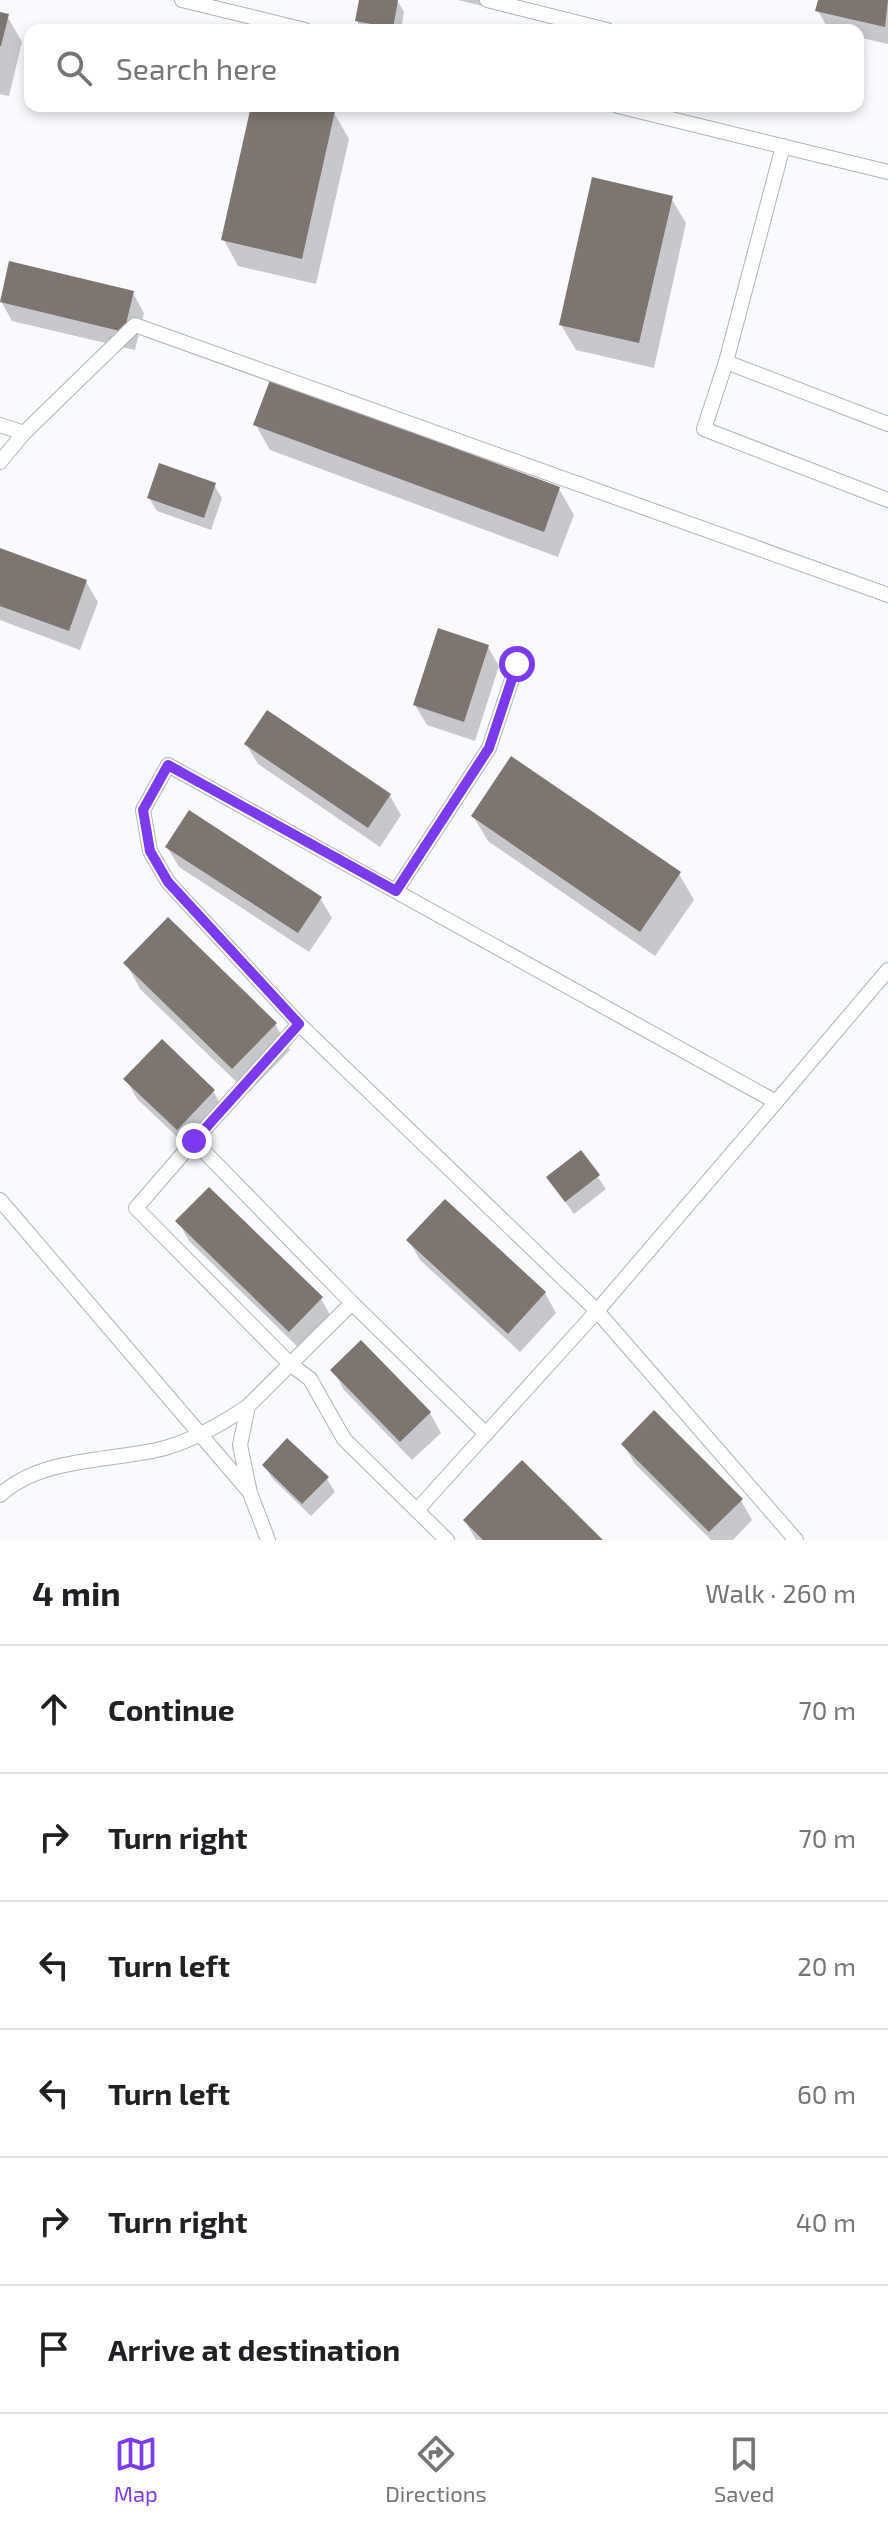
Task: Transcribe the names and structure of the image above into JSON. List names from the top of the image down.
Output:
{
  "page": {
    "search": "Search here",
    "heading": ["4 min", "Walk · 260 m"],
    "list": [
      ["Continue", "70 m"],
      ["Turn right", "70 m"],
      ["Turn left", "20 m"],
      ["Turn left", "60 m"],
      ["Turn right", "40 m"],
      "Arrive at destination"
    ],
    "nav": ["Map", "Directions", "Saved"]
  }
}
